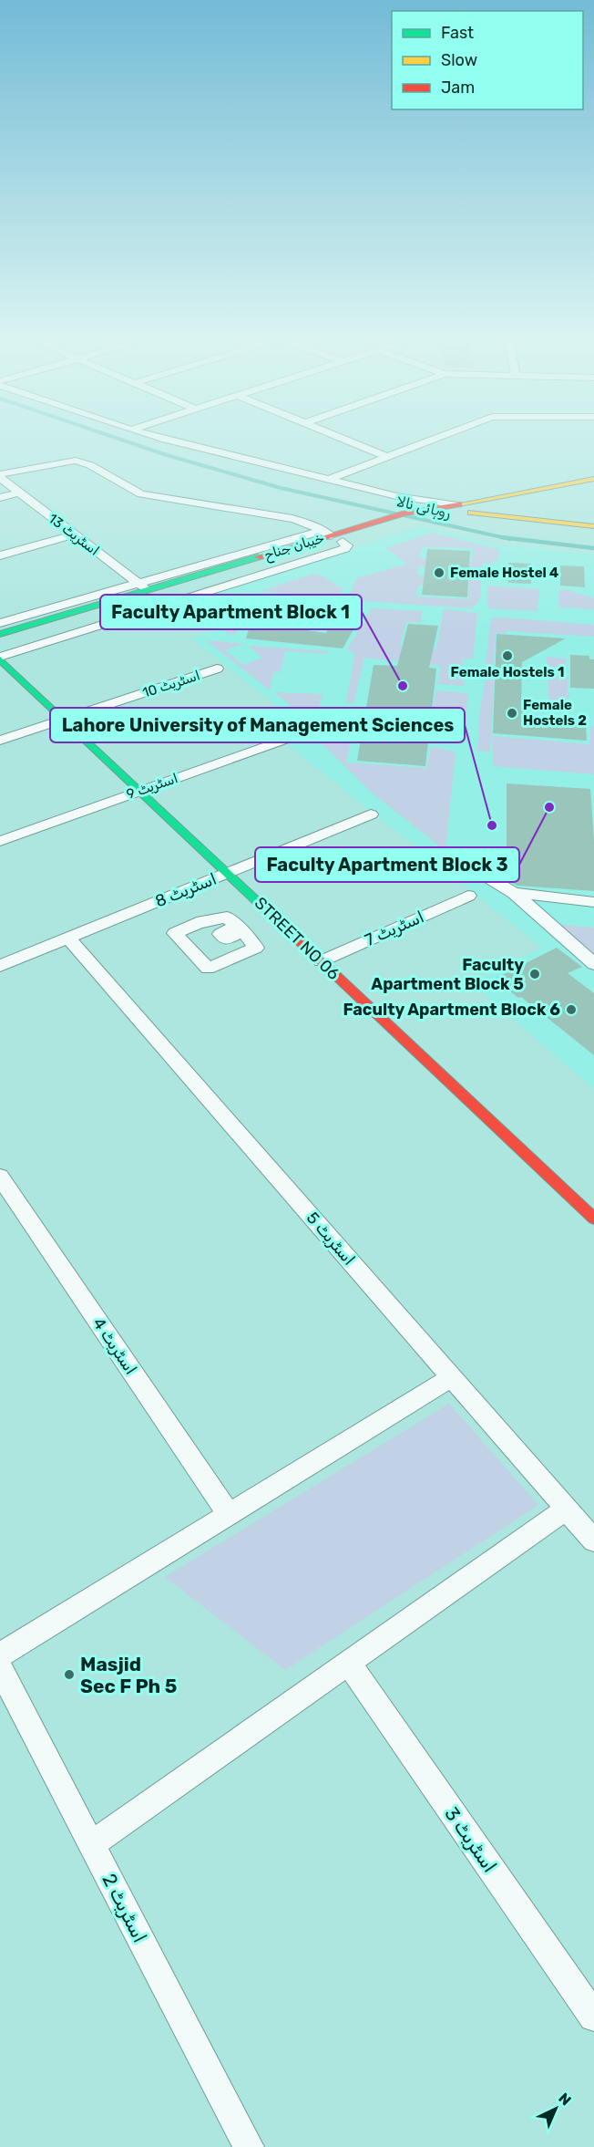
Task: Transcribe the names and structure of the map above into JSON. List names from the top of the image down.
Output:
{
  "streets": {
    "main road": ["خیبان جناح", "STREET NO 06"],
    "street": [
      "اسٹریٹ 13",
      "اسٹریٹ 10",
      "اسٹریٹ 9",
      "اسٹریٹ 8",
      "اسٹریٹ 7",
      "اسٹریٹ 5",
      "اسٹریٹ 4",
      "اسٹریٹ 3",
      "اسٹریٹ 2"
    ]
  },
  "crossings": [
    ["اسٹریٹ 13", "خیبان جناح"],
    ["اسٹریٹ 10", "STREET NO 06"],
    ["اسٹریٹ 9", "STREET NO 06"],
    ["اسٹریٹ 8", "STREET NO 06"],
    ["اسٹریٹ 8", "اسٹریٹ 5"],
    ["اسٹریٹ 7", "STREET NO 06"]
  ],
  "water": ["روہائی نالا"],
  "places": [
    "Female Hostel 4",
    "Female Hostels 1",
    "Faculty Apartment Block 1",
    "Female Hostels 2",
    "Faculty Apartment Block 3",
    "Lahore University of Management Sciences",
    "Faculty Apartment Block 5",
    "Faculty Apartment Block 6",
    "Masjid Sec F Ph 5"
  ],
  "legend": ["Fast", "Slow", "Jam"],
  "north": "top right"
}
